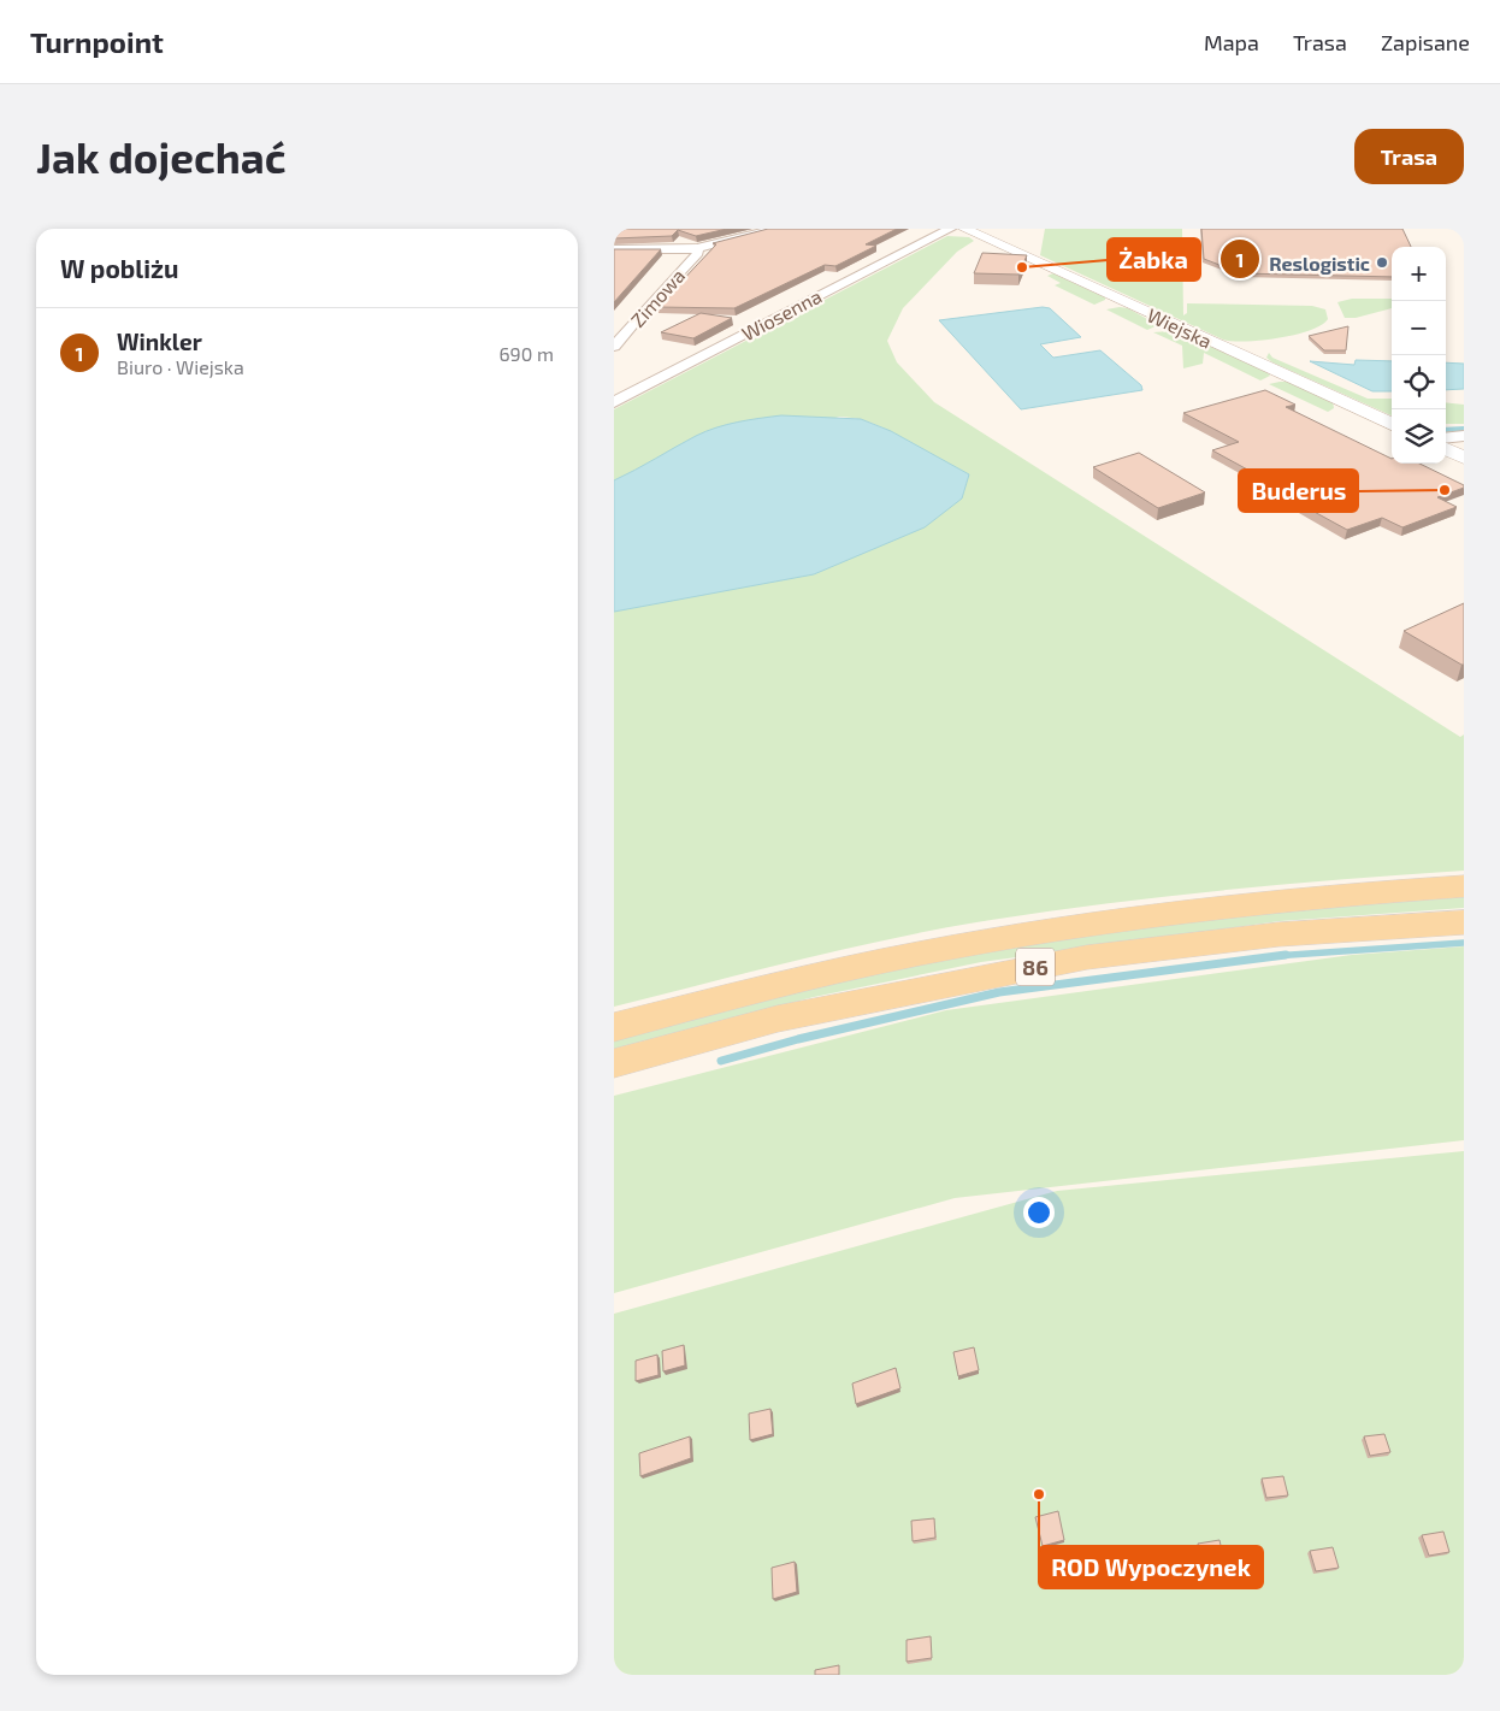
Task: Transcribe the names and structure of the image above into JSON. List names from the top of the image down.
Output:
{
  "streets": {
    "main road": ["86"],
    "street": ["Zimowa", "Wiosenna", "Wiejska"]
  },
  "places": [
    "Reslogistic",
    "Żabka",
    "Buderus",
    "ROD Wypoczynek"
  ],
  "page": {
    "header": "Turnpoint",
    "nav": ["Mapa", "Trasa", "Zapisane"],
    "buttons": "Trasa",
    "title": "Jak dojechać",
    "heading": "W pobliżu",
    "pins": "1",
    "map_buttons": ["+", "−"],
    "list": [
      {
        "mark": "1",
        "name": "Winkler",
        "note": "Biuro · Wiejska",
        "value": "690 m"
      }
    ]
  }
}
